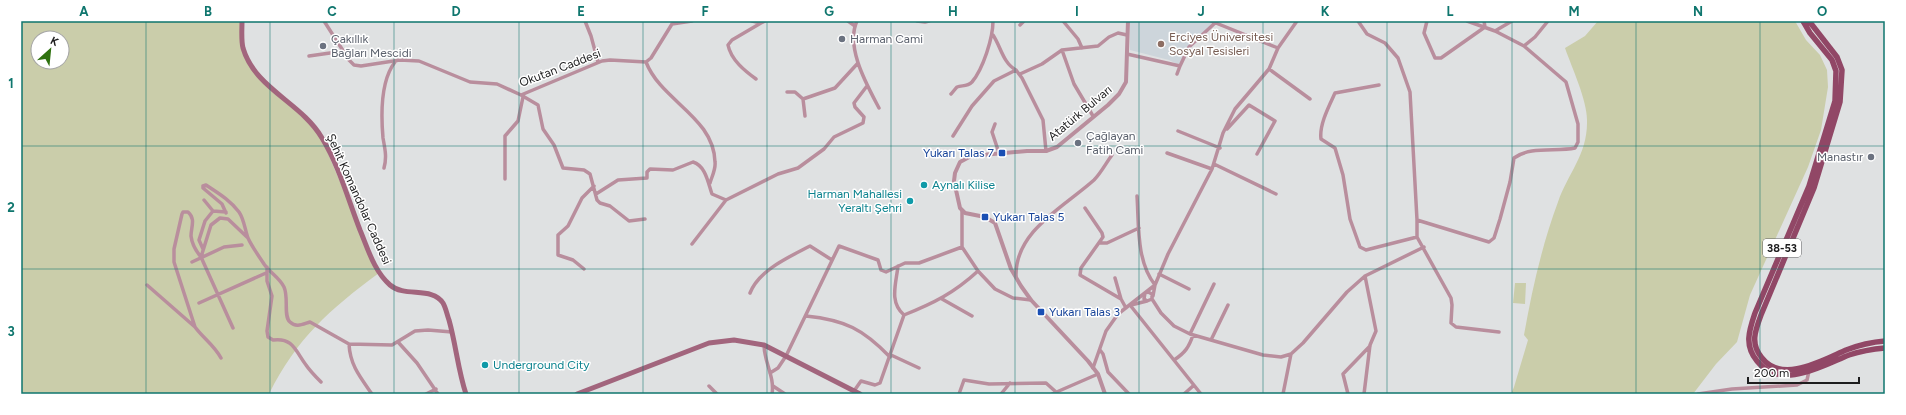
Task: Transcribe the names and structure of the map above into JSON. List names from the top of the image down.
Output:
{
  "streets": {
    "main road": ["Şehit Komandolar Caddesi", "38-53"],
    "street": ["Okutan Caddesi", "Atatürk Bulvarı"]
  },
  "places": {
    "other": [
      "Harman Cami",
      "Erciyes Üniversitesi Sosyal Tesisleri",
      "Çakıllık Bağları Mescidi",
      "Çağlayan Fatih Cami",
      "Manastır",
      "Aynalı Kilise",
      "Harman Mahallesi Yeraltı Şehri",
      "Underground City"
    ],
    "transit": ["Yukarı Talas 7", "Yukarı Talas 5", "Yukarı Talas 3"]
  },
  "scale_bar": "200 m",
  "north": "top right",
  "grid": {
    "columns": [
      "A",
      "B",
      "C",
      "D",
      "E",
      "F",
      "G",
      "H",
      "I",
      "J",
      "K",
      "L",
      "M",
      "N",
      "O"
    ],
    "rows": ["1", "2", "3"]
  }
}
